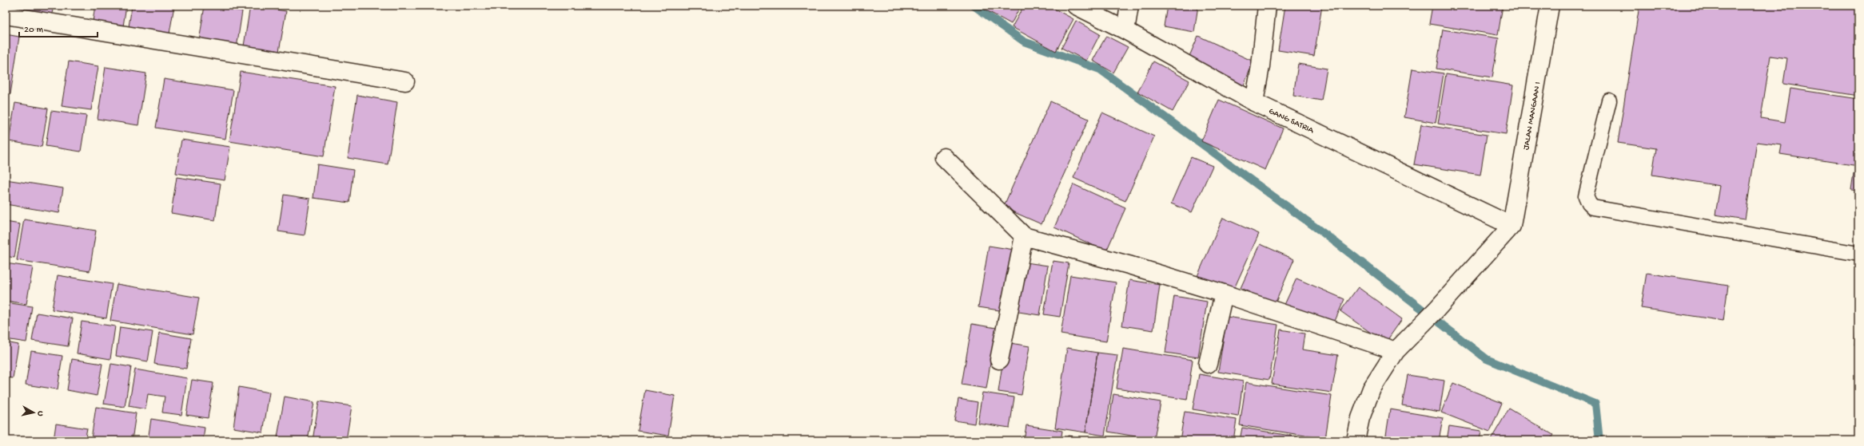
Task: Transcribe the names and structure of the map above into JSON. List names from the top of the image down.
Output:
{
  "streets": {
    "street": ["JALAN MANGAAN I", "GANG SATRIA"]
  },
  "crossings": [
    ["JALAN MANGAAN I", "GANG SATRIA"]
  ],
  "scale_bar": "20 m",
  "north": "right"
}
